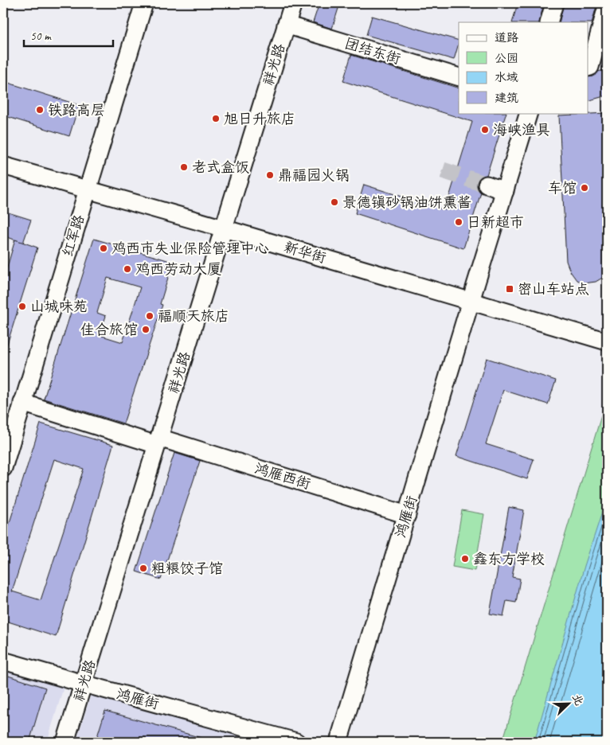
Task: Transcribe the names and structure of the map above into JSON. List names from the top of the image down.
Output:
{
  "streets": {
    "street": [
      "团结东街",
      "祥光路",
      "红军路",
      "新华街",
      "鸿雁西街",
      "鸿雁街"
    ]
  },
  "crossings": [
    ["团结东街", "祥光路"],
    ["祥光路", "新华街"],
    ["祥光路", "鸿雁西街"],
    ["祥光路", "鸿雁街"],
    ["红军路", "新华街"],
    ["红军路", "鸿雁西街"],
    ["新华街", "鸿雁街"],
    ["鸿雁西街", "鸿雁街"]
  ],
  "places": {
    "other": [
      "铁路高层",
      "旭日升旅店",
      "海峡渔具",
      "老式盒饭",
      "鼎福园火锅",
      "车馆",
      "景德镇砂锅油饼熏酱",
      "日新超市",
      "鸡西市失业保险管理中心",
      "鸡西劳动大厦",
      "山城味苑",
      "福顺天旅店",
      "佳合旅馆",
      "鑫东方学校",
      "粗粮饺子馆"
    ],
    "transit": ["密山车站点"]
  },
  "legend": [
    "道路",
    "公园",
    "水域",
    "建筑"
  ],
  "scale_bar": "50 m",
  "north": "top right"
}
